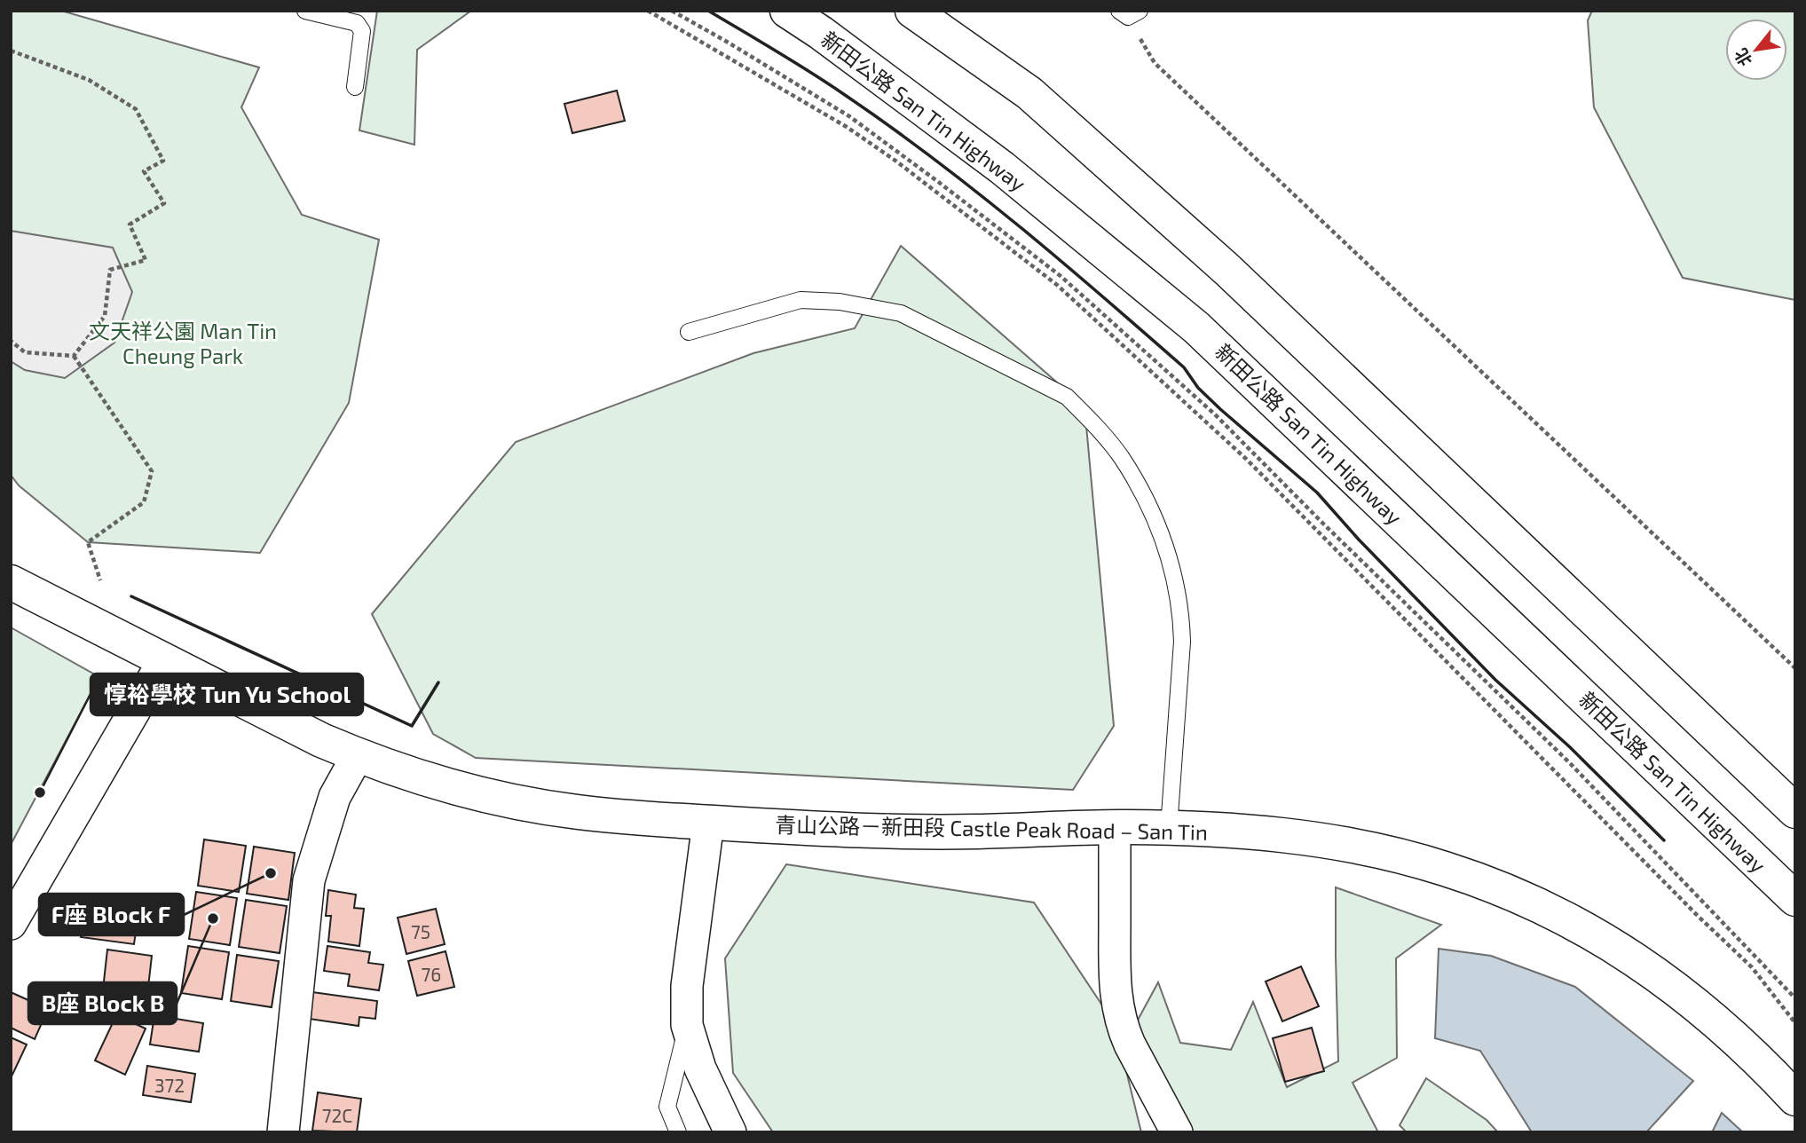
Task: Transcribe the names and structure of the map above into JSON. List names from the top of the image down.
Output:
{
  "streets": {
    "main road": ["新田公路 San Tin Highway", "青山公路－新田段 Castle Peak Road – San Tin"]
  },
  "parks": ["文天祥公園 Man Tin Cheung Park"],
  "places": ["惇裕學校 Tun Yu School", "F座 Block F", "B座 Block B"],
  "house_numbers": [
    "75",
    "76",
    "372",
    "72C"
  ],
  "north": "bottom left"
}
